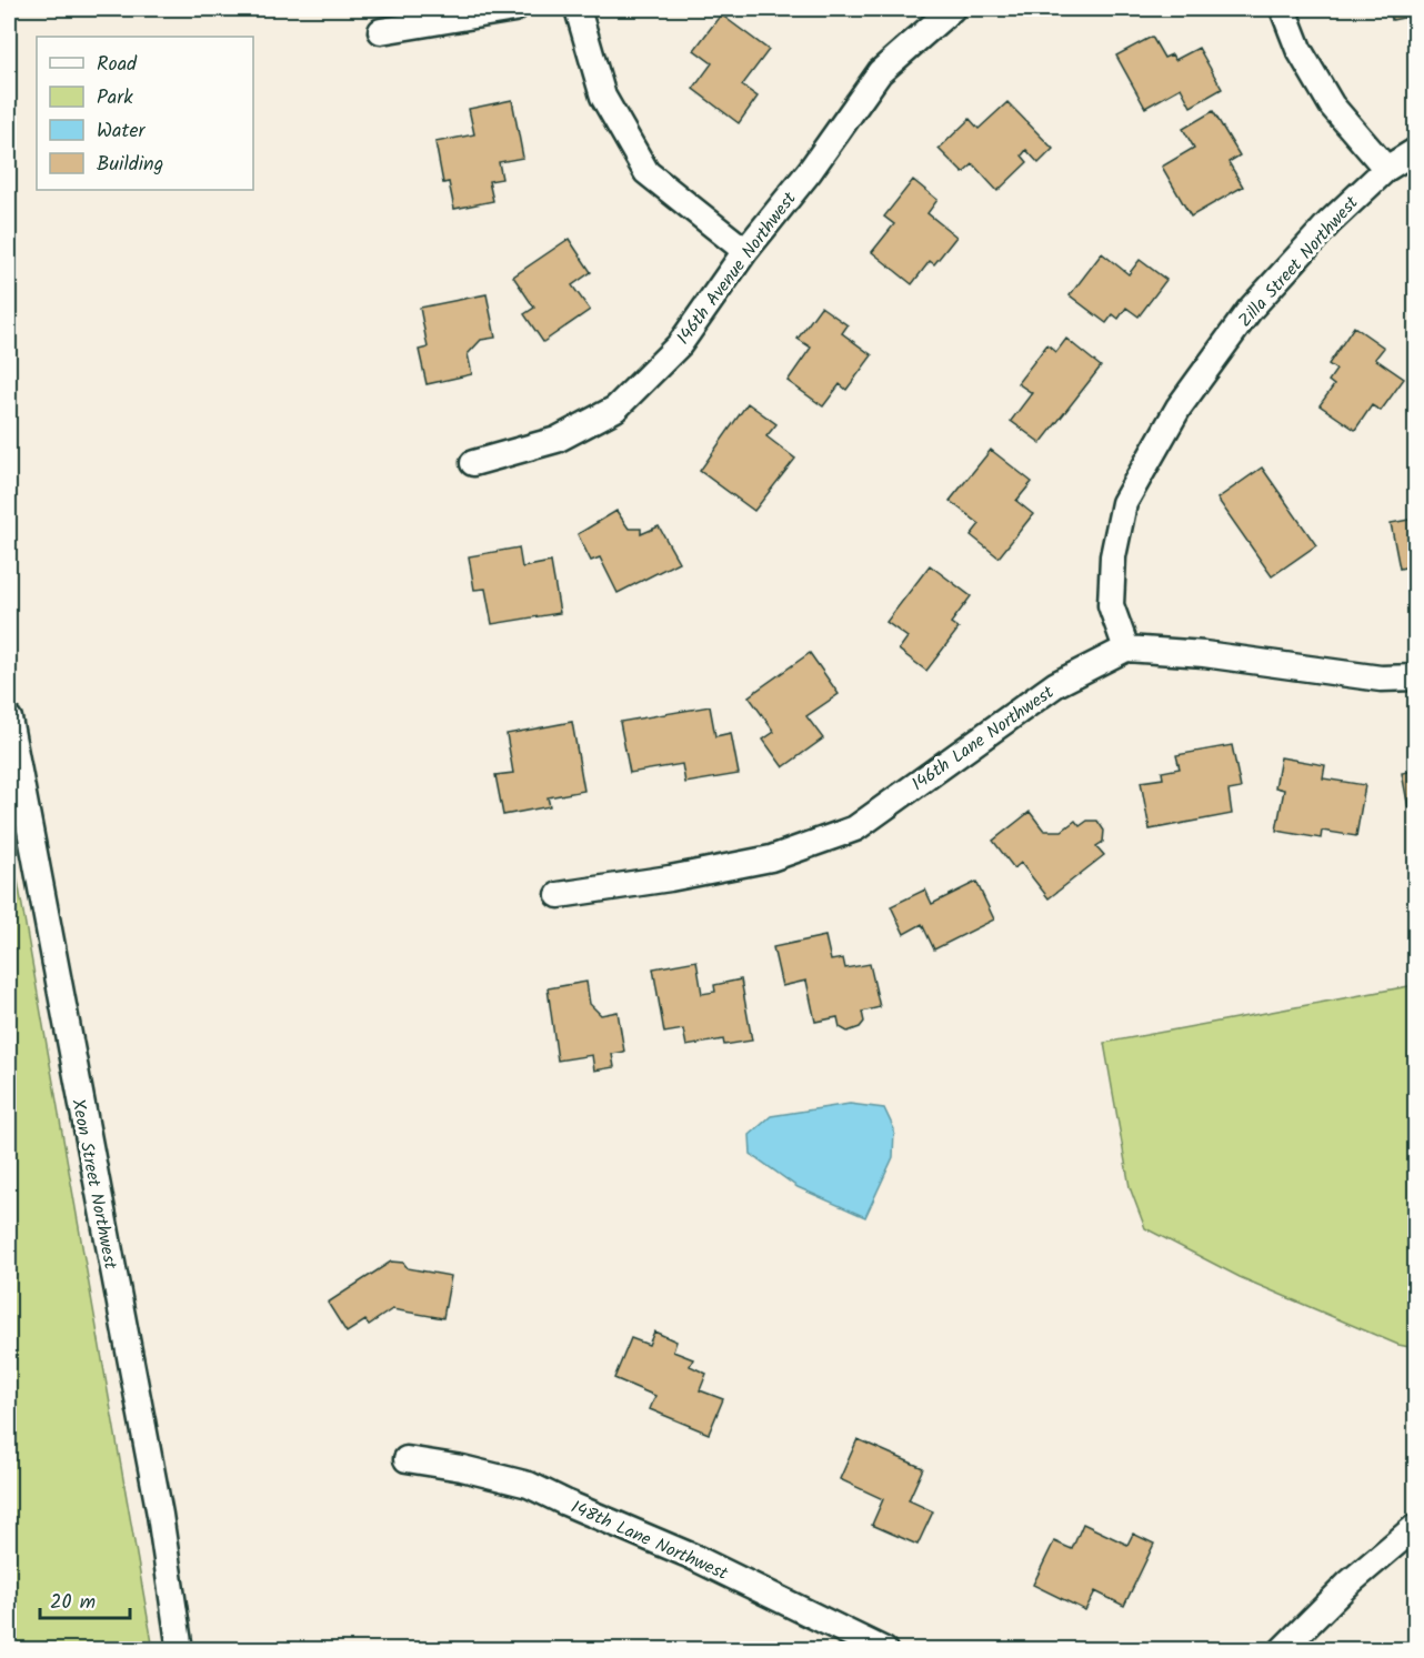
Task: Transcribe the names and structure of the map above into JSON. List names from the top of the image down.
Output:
{
  "streets": {
    "street": [
      "Zilla Street Northwest",
      "146th Avenue Northwest",
      "146th Lane Northwest",
      "Xeon Street Northwest",
      "148th Lane Northwest"
    ]
  },
  "crossings": [
    ["Zilla Street Northwest", "146th Lane Northwest"]
  ],
  "legend": [
    "Road",
    "Park",
    "Water",
    "Building"
  ],
  "scale_bar": "20 m"
}
